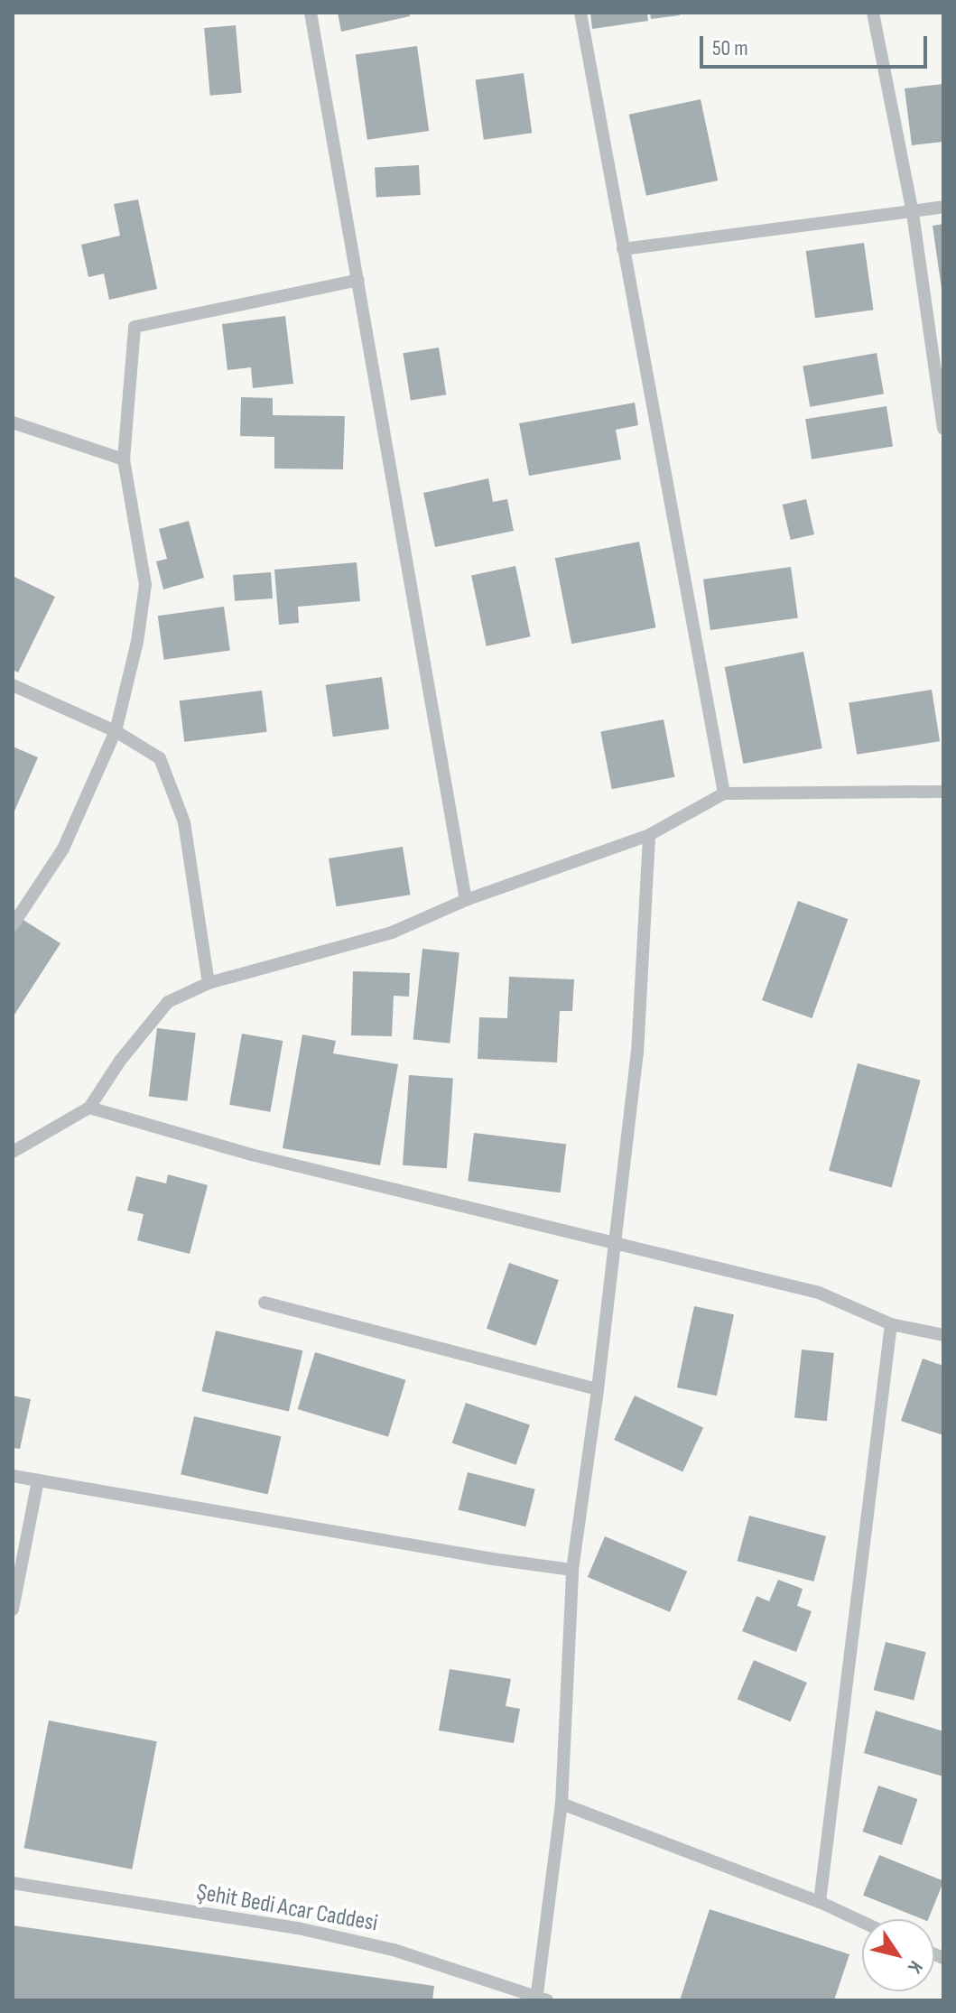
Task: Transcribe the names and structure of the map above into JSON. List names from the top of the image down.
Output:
{
  "streets": {
    "street": ["Şehit Bedi Acar Caddesi"]
  },
  "scale_bar": "50 m",
  "north": "bottom right"
}
